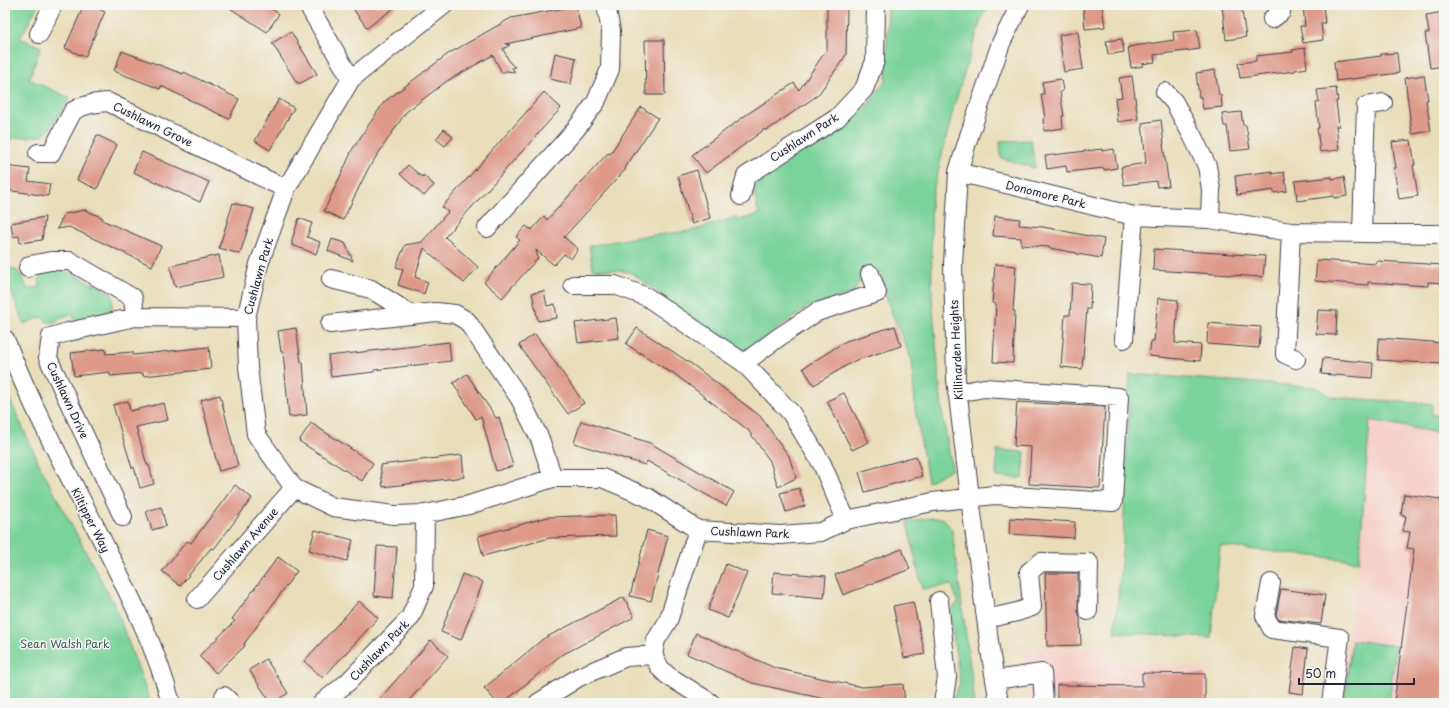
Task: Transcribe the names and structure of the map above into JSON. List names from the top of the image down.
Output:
{
  "streets": {
    "street": [
      "Cushlawn Grove",
      "Cushlawn Park",
      "Donomore Park",
      "Killinarden Heights",
      "Cushlawn Drive",
      "Kiltipper Way",
      "Cushlawn Avenue"
    ]
  },
  "crossings": [
    ["Cushlawn Grove", "Cushlawn Park"],
    ["Cushlawn Park", "Killinarden Heights"],
    ["Cushlawn Park", "Cushlawn Drive"],
    ["Cushlawn Park", "Cushlawn Avenue"],
    ["Donomore Park", "Killinarden Heights"]
  ],
  "parks": ["Sean Walsh Park"],
  "scale_bar": "50 m"
}
